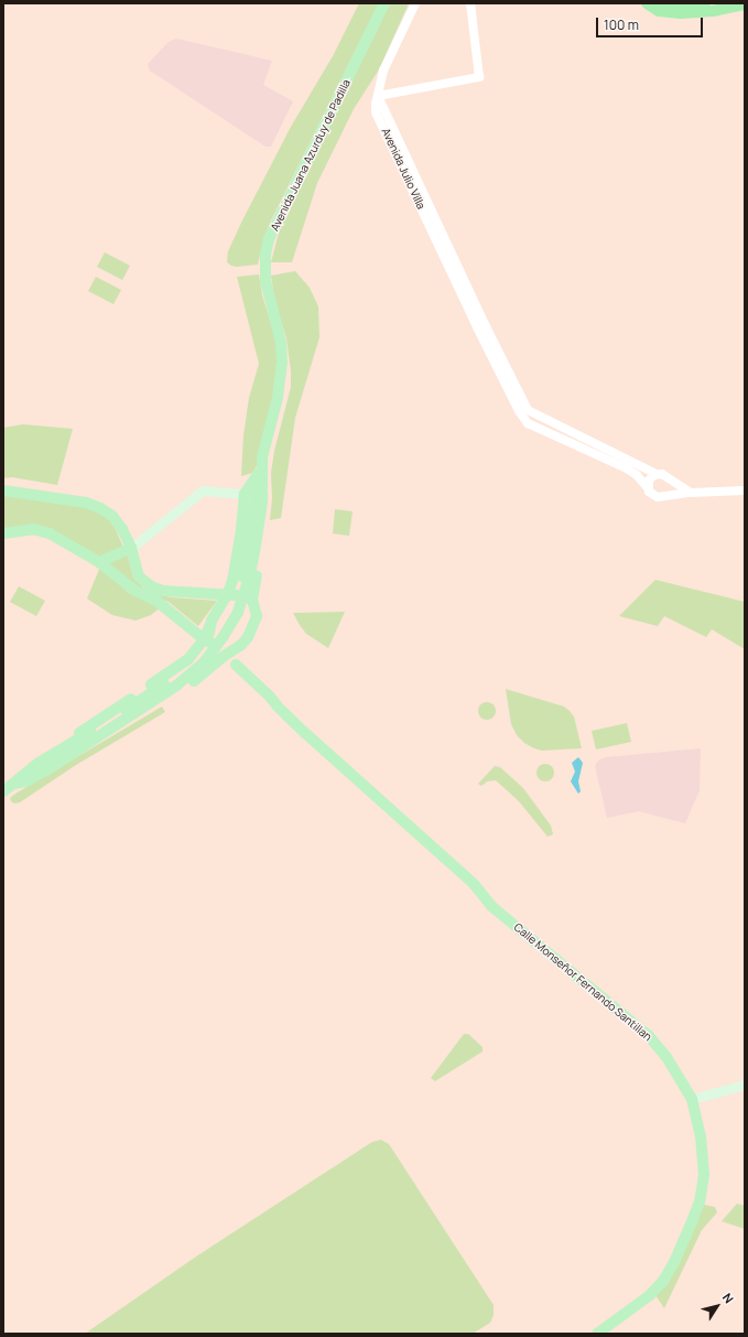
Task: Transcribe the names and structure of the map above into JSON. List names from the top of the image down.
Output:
{
  "streets": {
    "main road": ["Avenida Juana Azurduy de Padilla", "Calle Monseñor Fernando Santillan"],
    "street": ["Avenida Julio Villa"]
  },
  "scale_bar": "100 m",
  "north": "top right"
}
